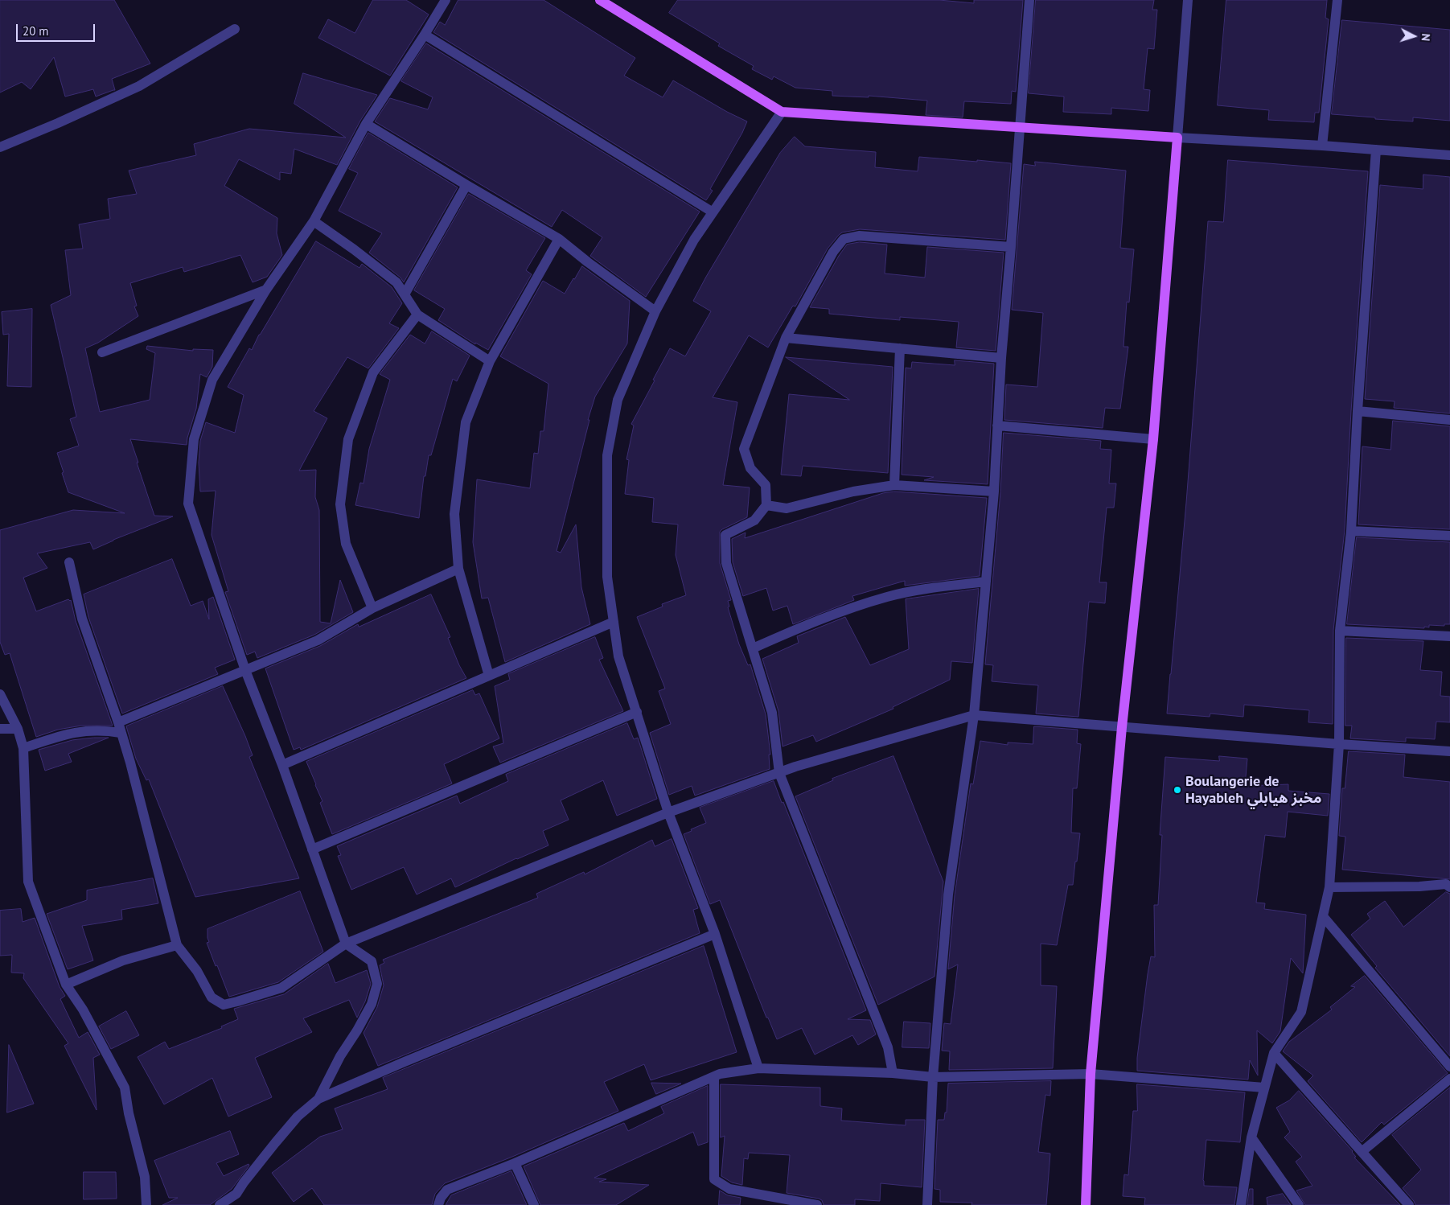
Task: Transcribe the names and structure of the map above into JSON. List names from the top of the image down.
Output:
{
  "places": ["Boulangerie de Hayableh مخبز هيابلي"],
  "scale_bar": "20 m",
  "north": "right"
}
